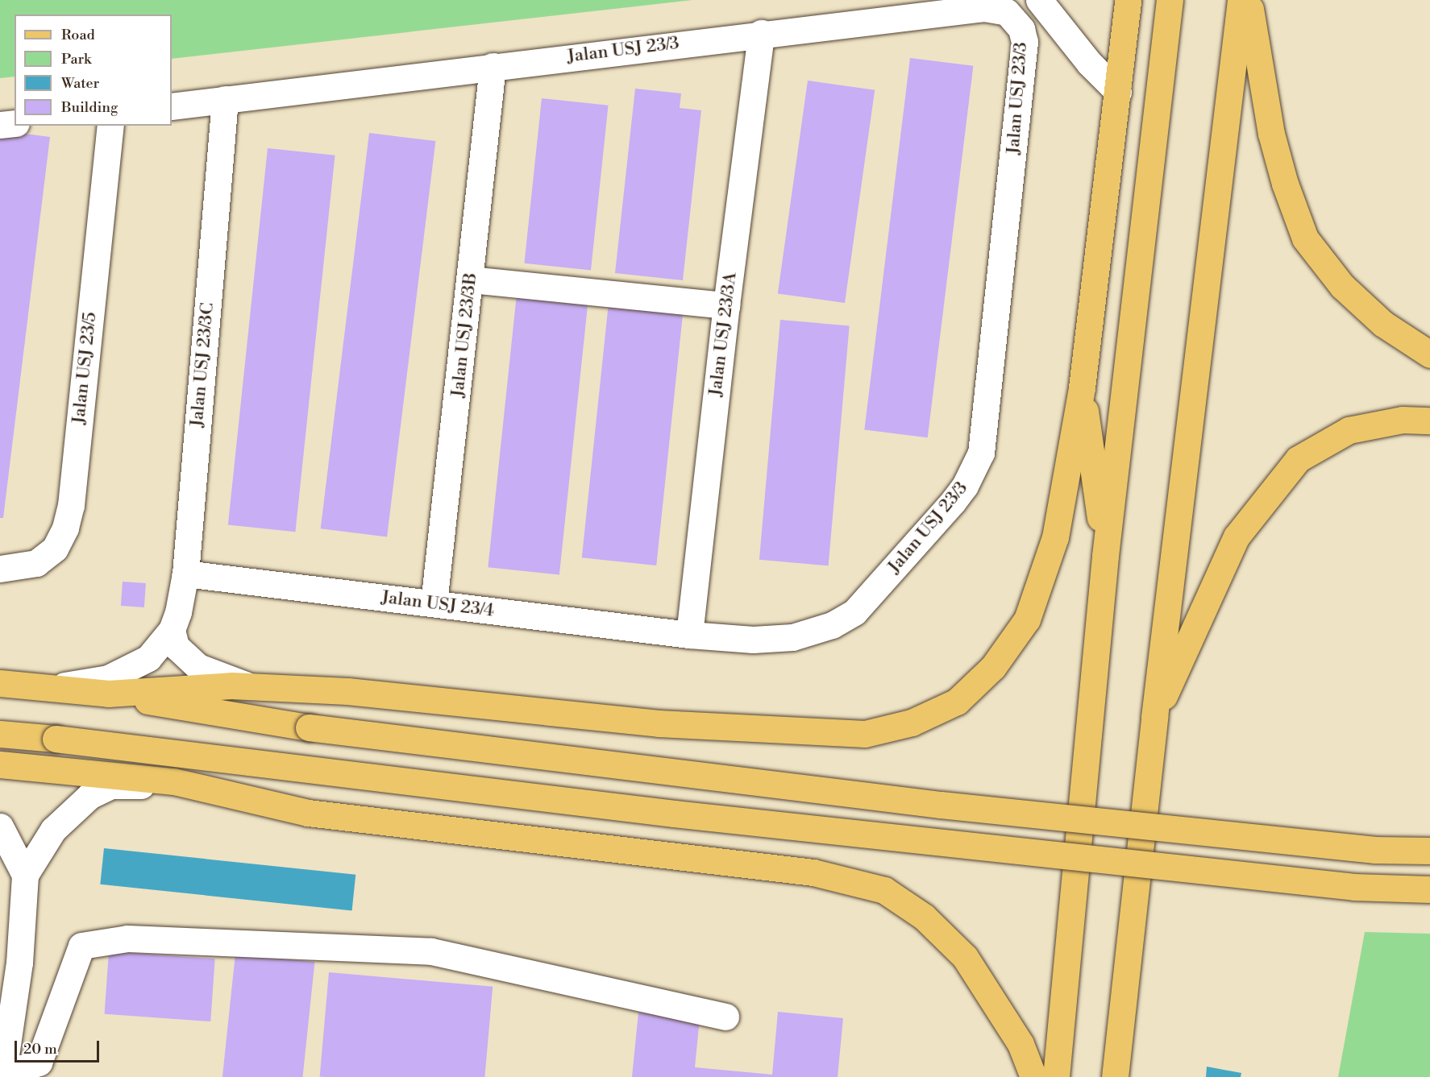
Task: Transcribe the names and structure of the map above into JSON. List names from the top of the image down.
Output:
{
  "streets": {
    "street": [
      "Jalan USJ 23/3",
      "Jalan USJ 23/3A",
      "Jalan USJ 23/3B",
      "Jalan USJ 23/3C",
      "Jalan USJ 23/5",
      "Jalan USJ 23/4"
    ]
  },
  "crossings": [
    ["Jalan USJ 23/3", "Jalan USJ 23/3A"],
    ["Jalan USJ 23/3", "Jalan USJ 23/3B"],
    ["Jalan USJ 23/3", "Jalan USJ 23/3C"],
    ["Jalan USJ 23/3", "Jalan USJ 23/4"],
    ["Jalan USJ 23/3A", "Jalan USJ 23/4"],
    ["Jalan USJ 23/3B", "Jalan USJ 23/4"],
    ["Jalan USJ 23/3C", "Jalan USJ 23/4"]
  ],
  "legend": [
    "Road",
    "Park",
    "Water",
    "Building"
  ],
  "scale_bar": "20 m"
}
